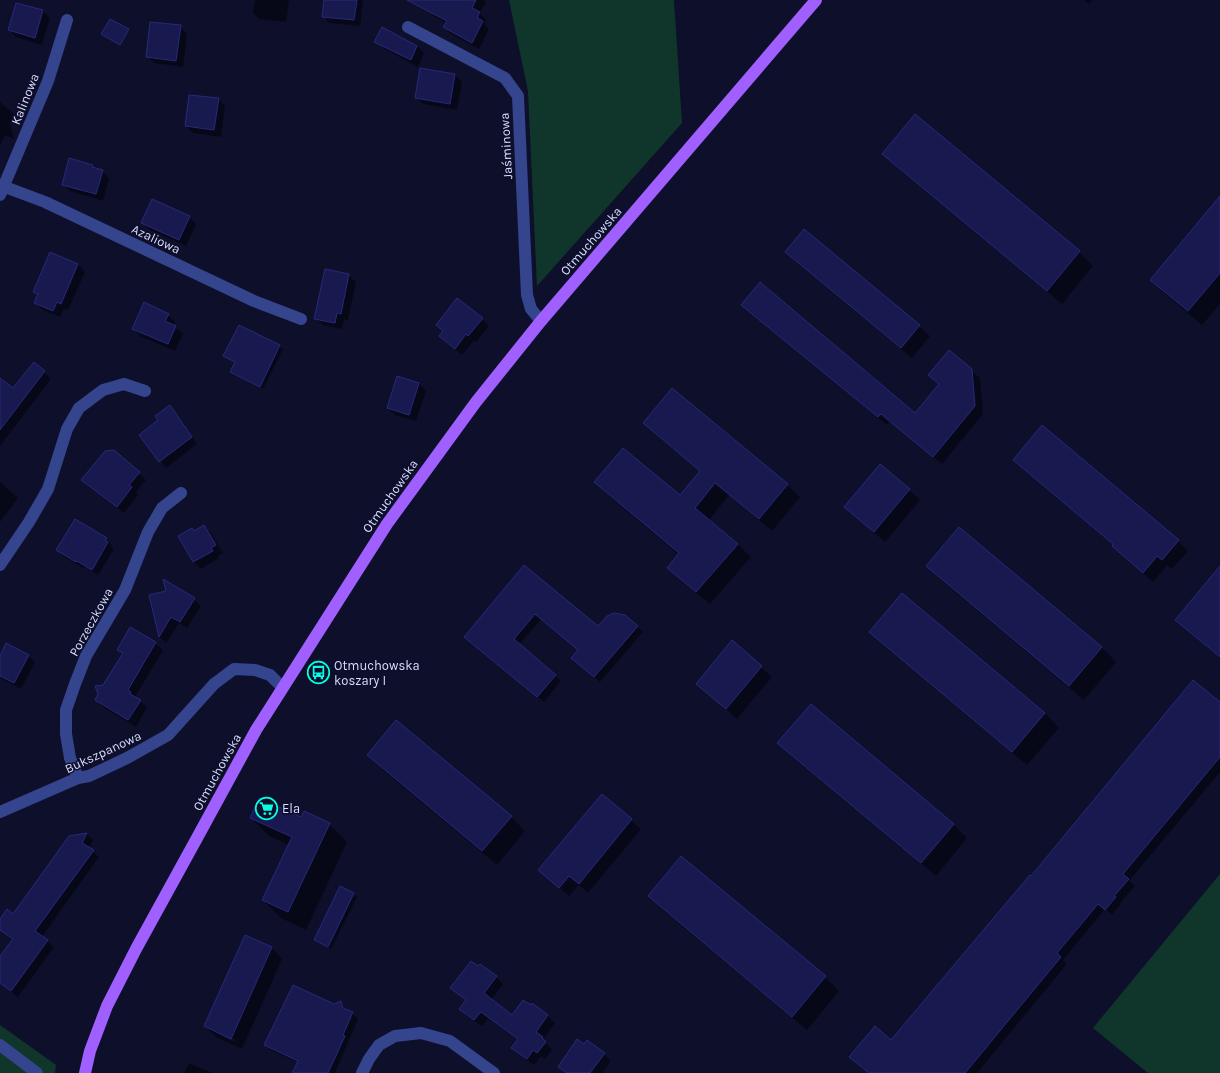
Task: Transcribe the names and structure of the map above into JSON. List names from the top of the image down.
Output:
{
  "streets": {
    "main road": ["Otmuchowska"],
    "street": [
      "Kalinowa",
      "Jaśminowa",
      "Azaliowa",
      "Porzeczkowa",
      "Bukszpanowa"
    ]
  },
  "crossings": [
    ["Kalinowa", "Azaliowa"],
    ["Jaśminowa", "Otmuchowska"],
    ["Otmuchowska", "Bukszpanowa"],
    ["Porzeczkowa", "Bukszpanowa"]
  ],
  "places": {
    "bus stop": ["Otmuchowska koszary I"],
    "supermarket": ["Ela"]
  }
}
